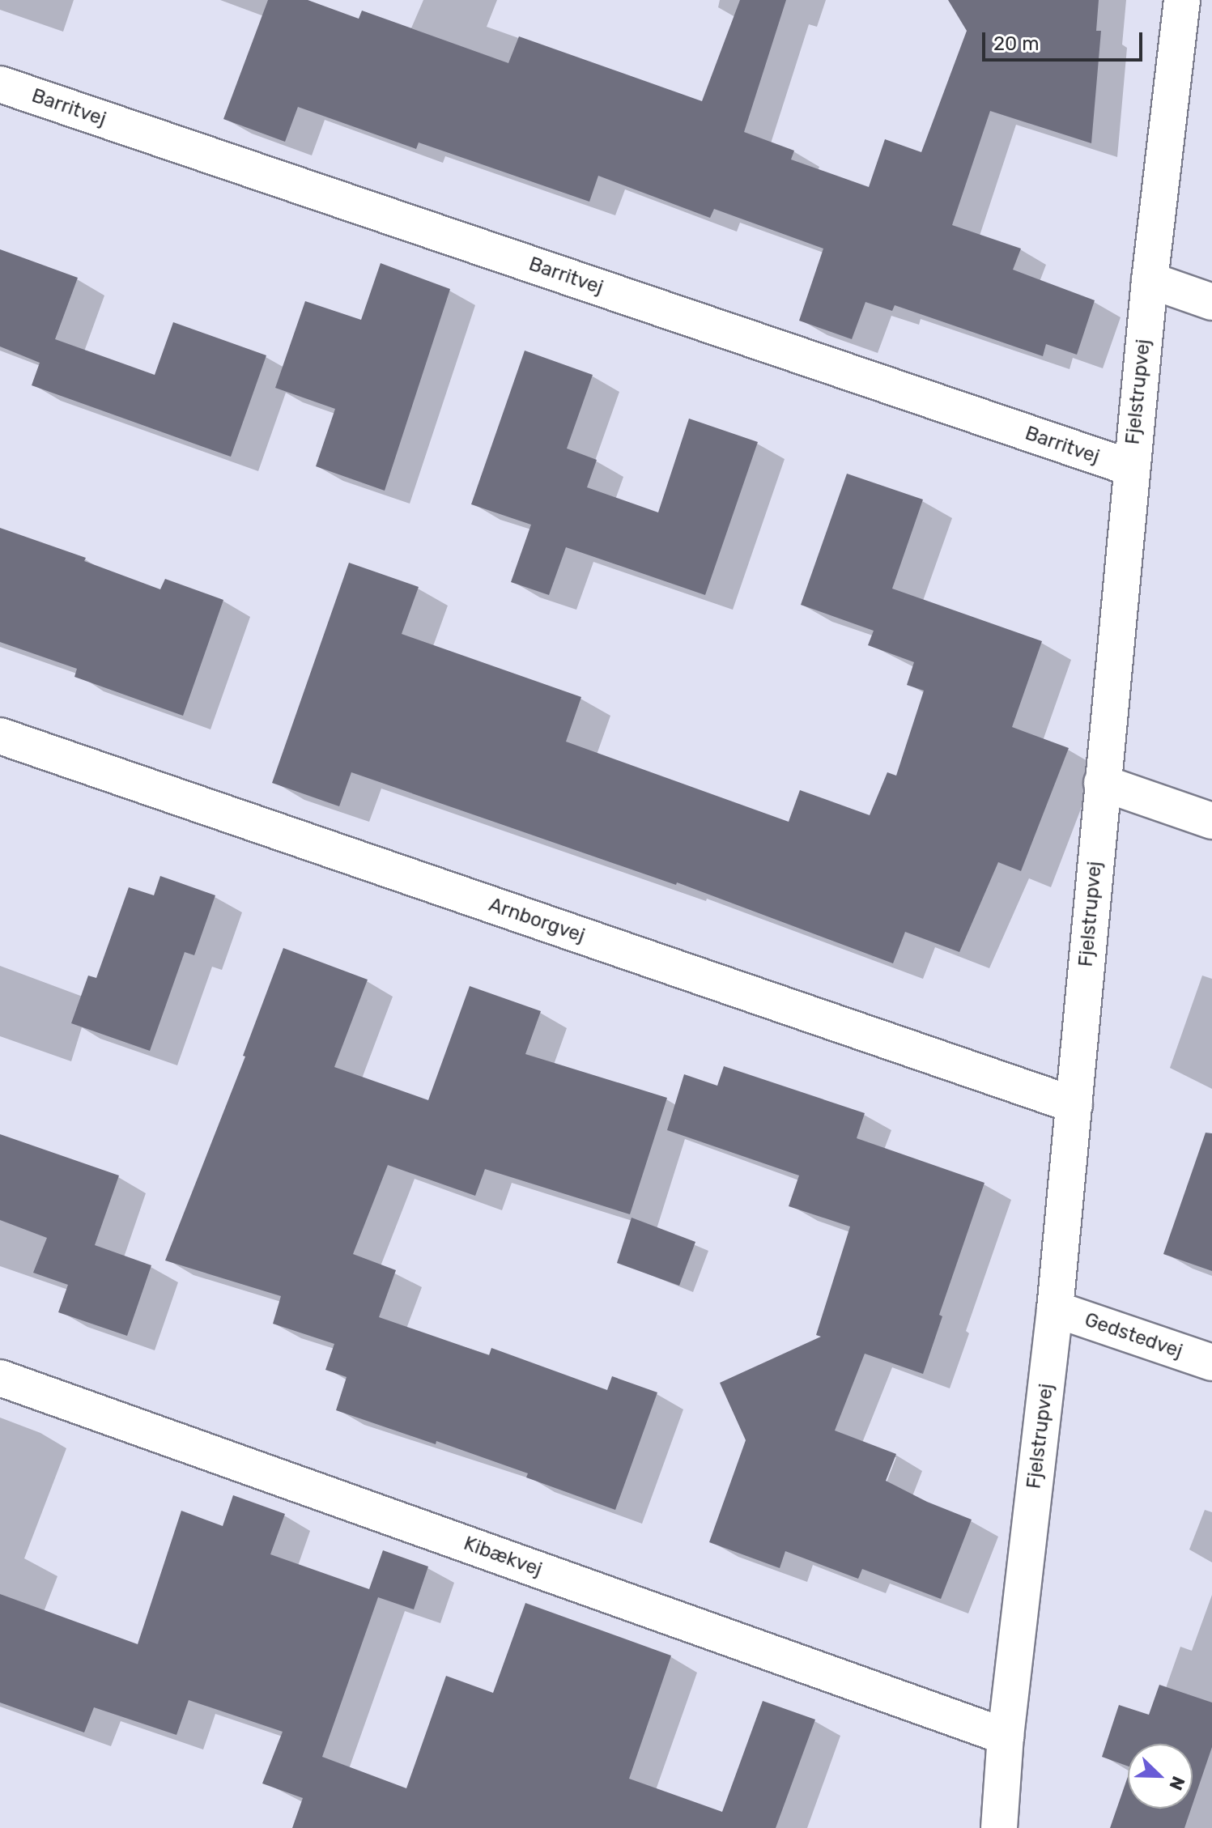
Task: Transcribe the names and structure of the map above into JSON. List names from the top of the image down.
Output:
{
  "streets": {
    "street": [
      "Barritvej",
      "Fjelstrupvej",
      "Arnborgvej",
      "Gedstedvej",
      "Kibækvej"
    ]
  },
  "crossings": [
    ["Barritvej", "Fjelstrupvej"],
    ["Fjelstrupvej", "Arnborgvej"],
    ["Fjelstrupvej", "Gedstedvej"],
    ["Fjelstrupvej", "Kibækvej"]
  ],
  "scale_bar": "20 m",
  "north": "bottom right"
}
